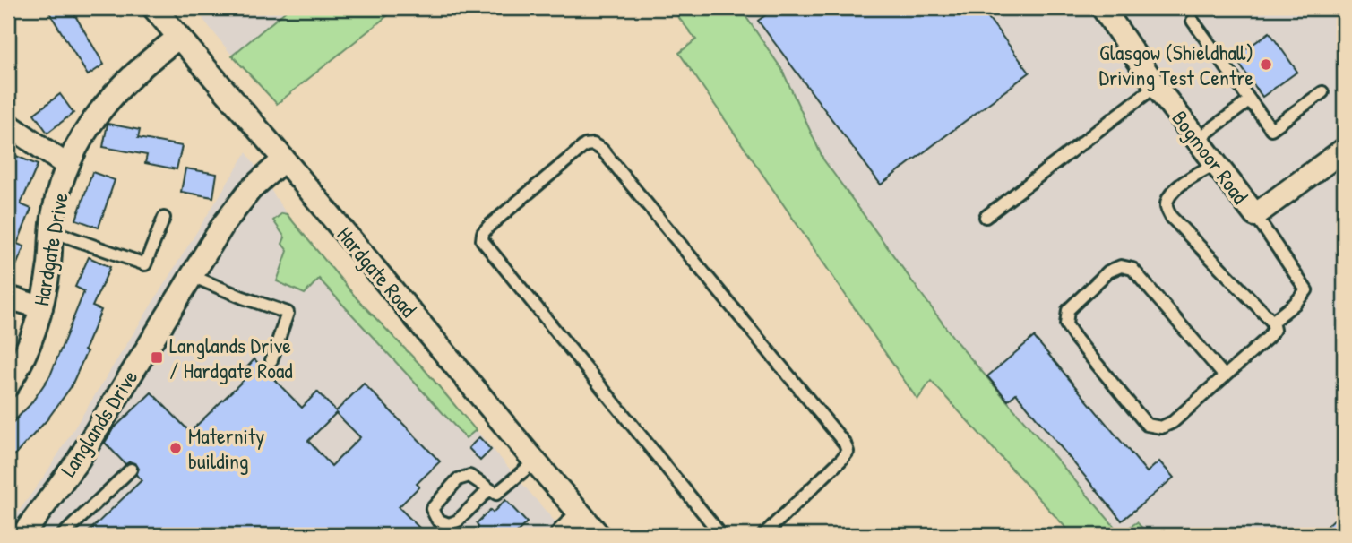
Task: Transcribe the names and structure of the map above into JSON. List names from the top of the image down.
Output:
{
  "streets": {
    "street": [
      "Bogmoor Road",
      "Hardgate Drive",
      "Hardgate Road",
      "Langlands Drive"
    ]
  },
  "crossings": [
    ["Hardgate Drive", "Hardgate Road"],
    ["Hardgate Road", "Langlands Drive"]
  ],
  "places": {
    "other": ["Glasgow (Shieldhall) Driving Test Centre", "Maternity building"],
    "transit": ["Langlands Drive / Hardgate Road"]
  }
}
